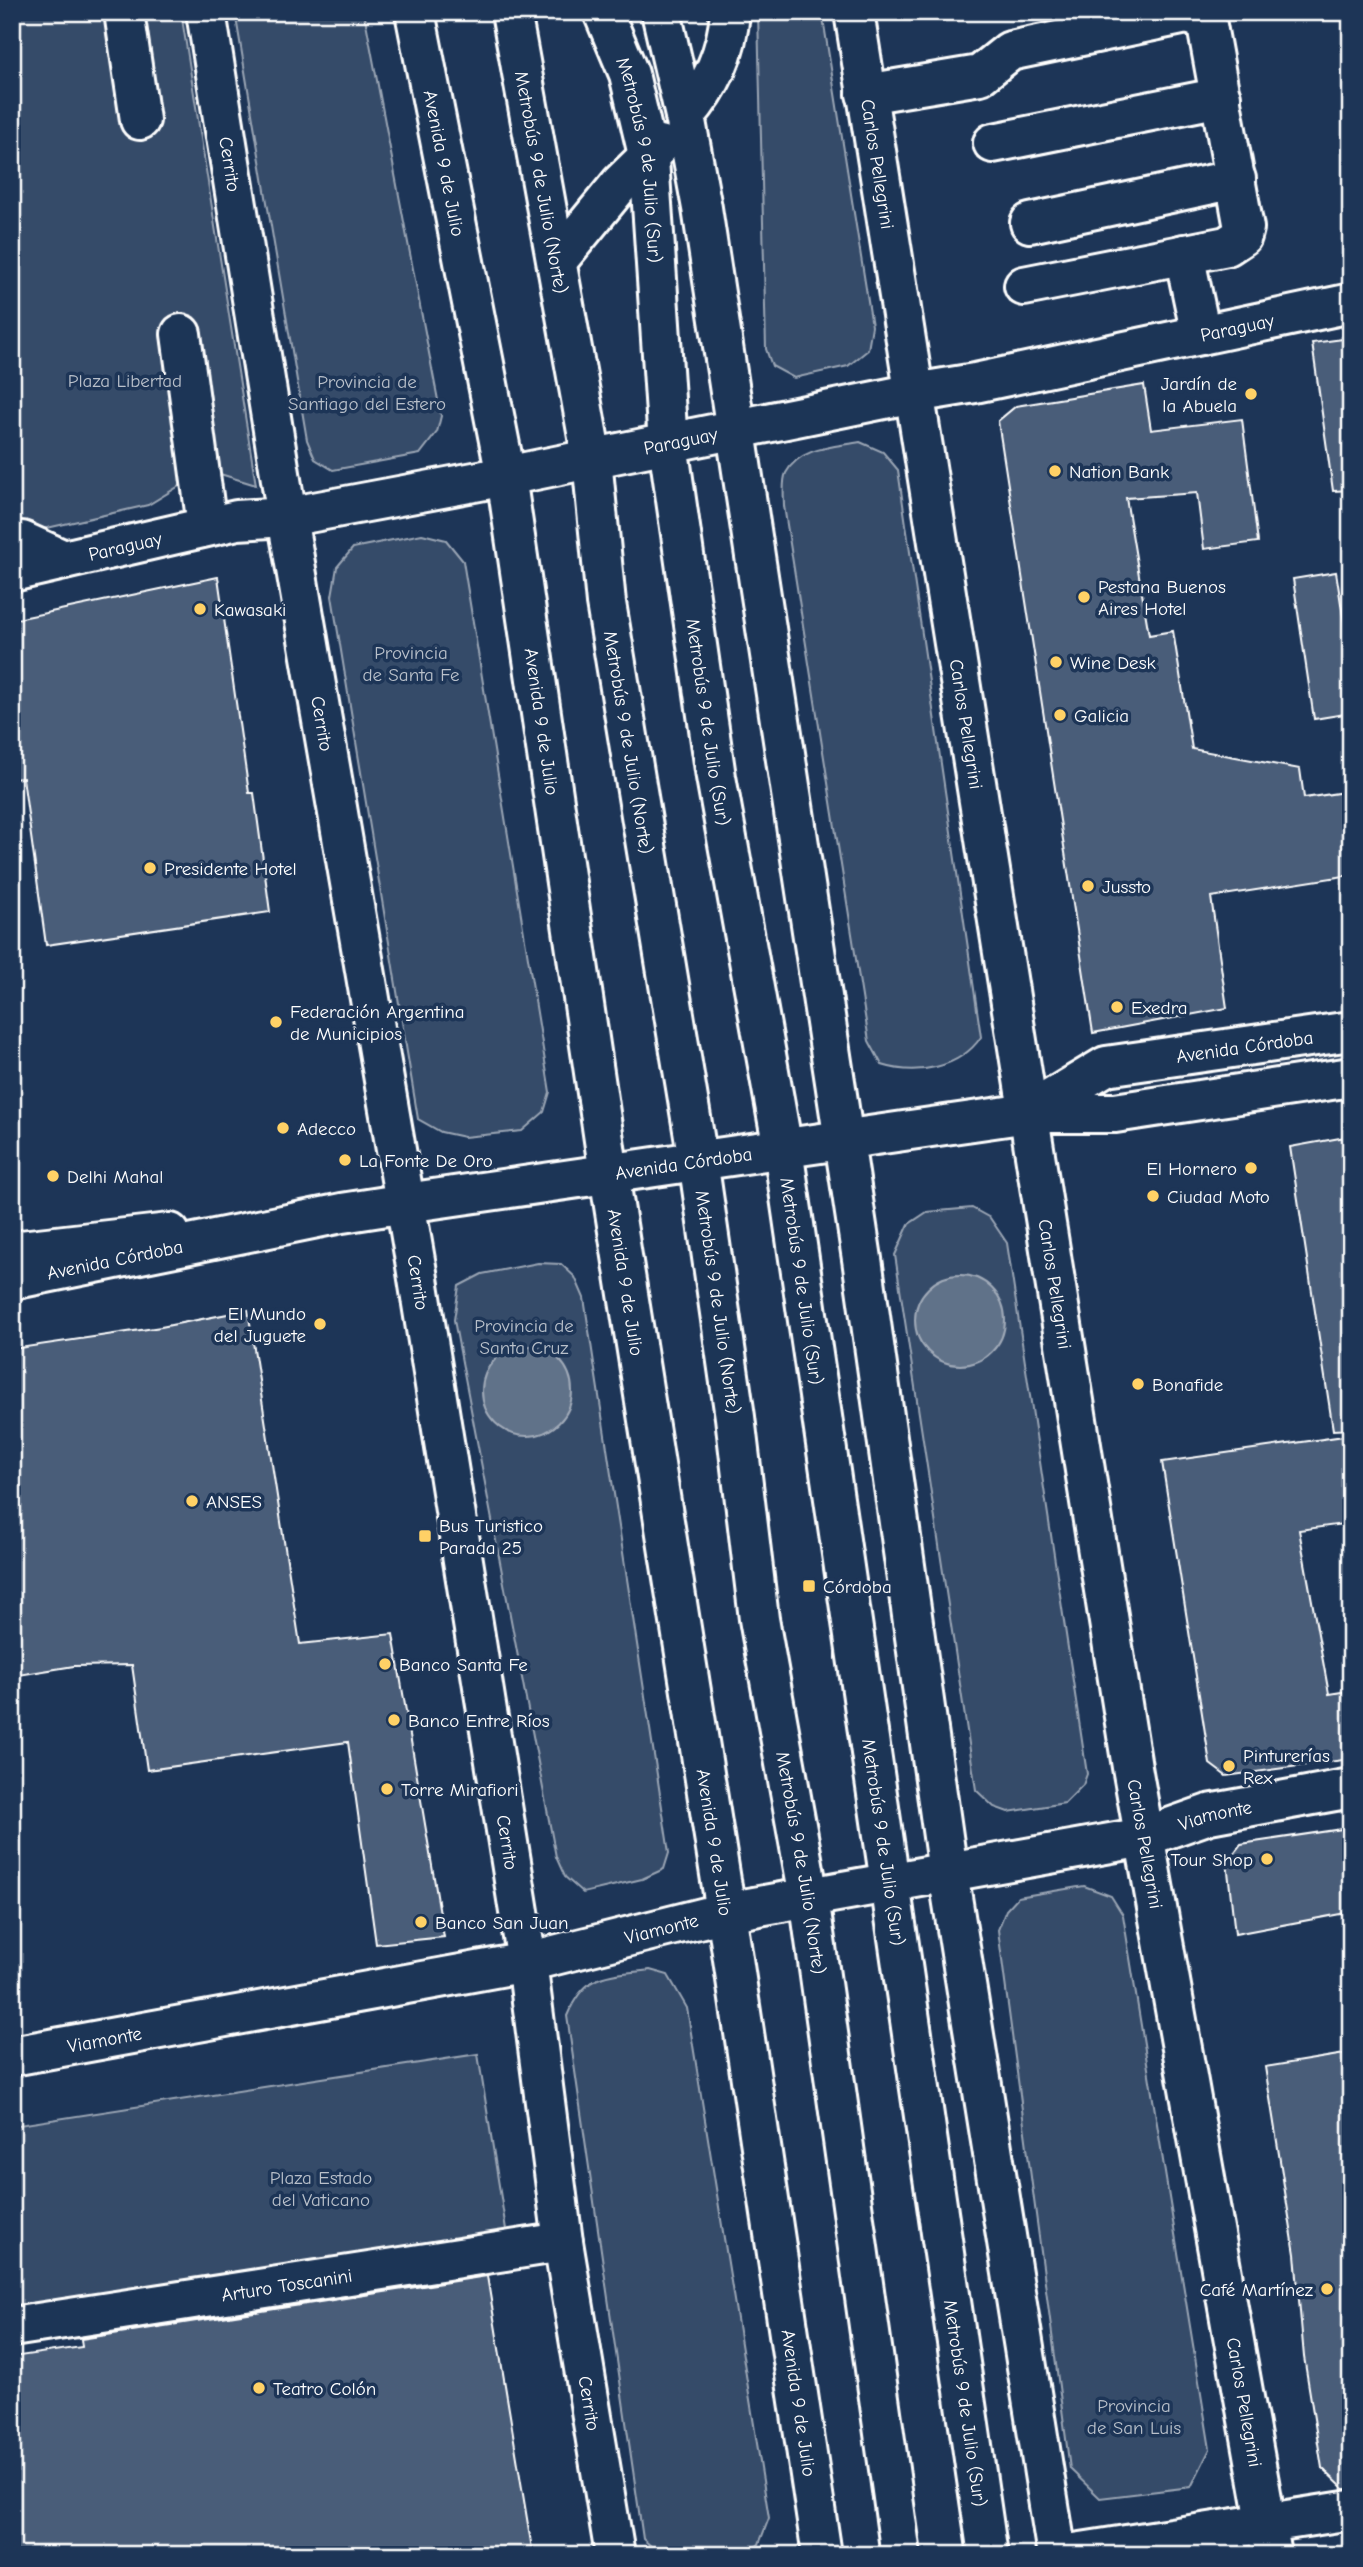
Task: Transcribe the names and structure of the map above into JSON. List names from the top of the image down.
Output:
{
  "streets": {
    "main road": [
      "Metrobús 9 de Julio (Sur)",
      "Avenida 9 de Julio",
      "Cerrito",
      "Carlos Pellegrini",
      "Metrobús 9 de Julio (Norte)",
      "Paraguay",
      "Avenida Córdoba",
      "Viamonte",
      "Arturo Toscanini"
    ]
  },
  "crossings": [
    ["Metrobús 9 de Julio (Sur)", "Paraguay"],
    ["Metrobús 9 de Julio (Sur)", "Avenida Córdoba"],
    ["Metrobús 9 de Julio (Sur)", "Viamonte"],
    ["Avenida 9 de Julio", "Paraguay"],
    ["Avenida 9 de Julio", "Avenida Córdoba"],
    ["Avenida 9 de Julio", "Viamonte"],
    ["Cerrito", "Paraguay"],
    ["Cerrito", "Avenida Córdoba"],
    ["Cerrito", "Viamonte"],
    ["Cerrito", "Arturo Toscanini"],
    ["Carlos Pellegrini", "Paraguay"],
    ["Carlos Pellegrini", "Avenida Córdoba"],
    ["Carlos Pellegrini", "Viamonte"],
    ["Metrobús 9 de Julio (Norte)", "Paraguay"],
    ["Metrobús 9 de Julio (Norte)", "Avenida Córdoba"],
    ["Metrobús 9 de Julio (Norte)", "Viamonte"]
  ],
  "parks": [
    "Plaza Libertad",
    "Provincia de Santiago del Estero",
    "Provincia de Santa Fe",
    "Provincia de Santa Cruz",
    "Plaza Estado del Vaticano",
    "Provincia de San Luis"
  ],
  "places": {
    "other": [
      "Jardín de la Abuela",
      "Nation Bank",
      "Pestana Buenos Aires Hotel",
      "Kawasaki",
      "Wine Desk",
      "Galicia",
      "Presidente Hotel",
      "Jussto",
      "Exedra",
      "Federación Argentina de Municipios",
      "Adecco",
      "La Fonte De Oro",
      "El Hornero",
      "Delhi Mahal",
      "Ciudad Moto",
      "El Mundo del Juguete",
      "Bonafide",
      "ANSES",
      "Banco Santa Fe",
      "Banco Entre Ríos",
      "Pinturerías Rex",
      "Torre Mirafiori",
      "Tour Shop",
      "Banco San Juan",
      "Café Martínez",
      "Teatro Colón"
    ],
    "transit": ["Bus Turistico Parada 25", "Córdoba"]
  }
}
